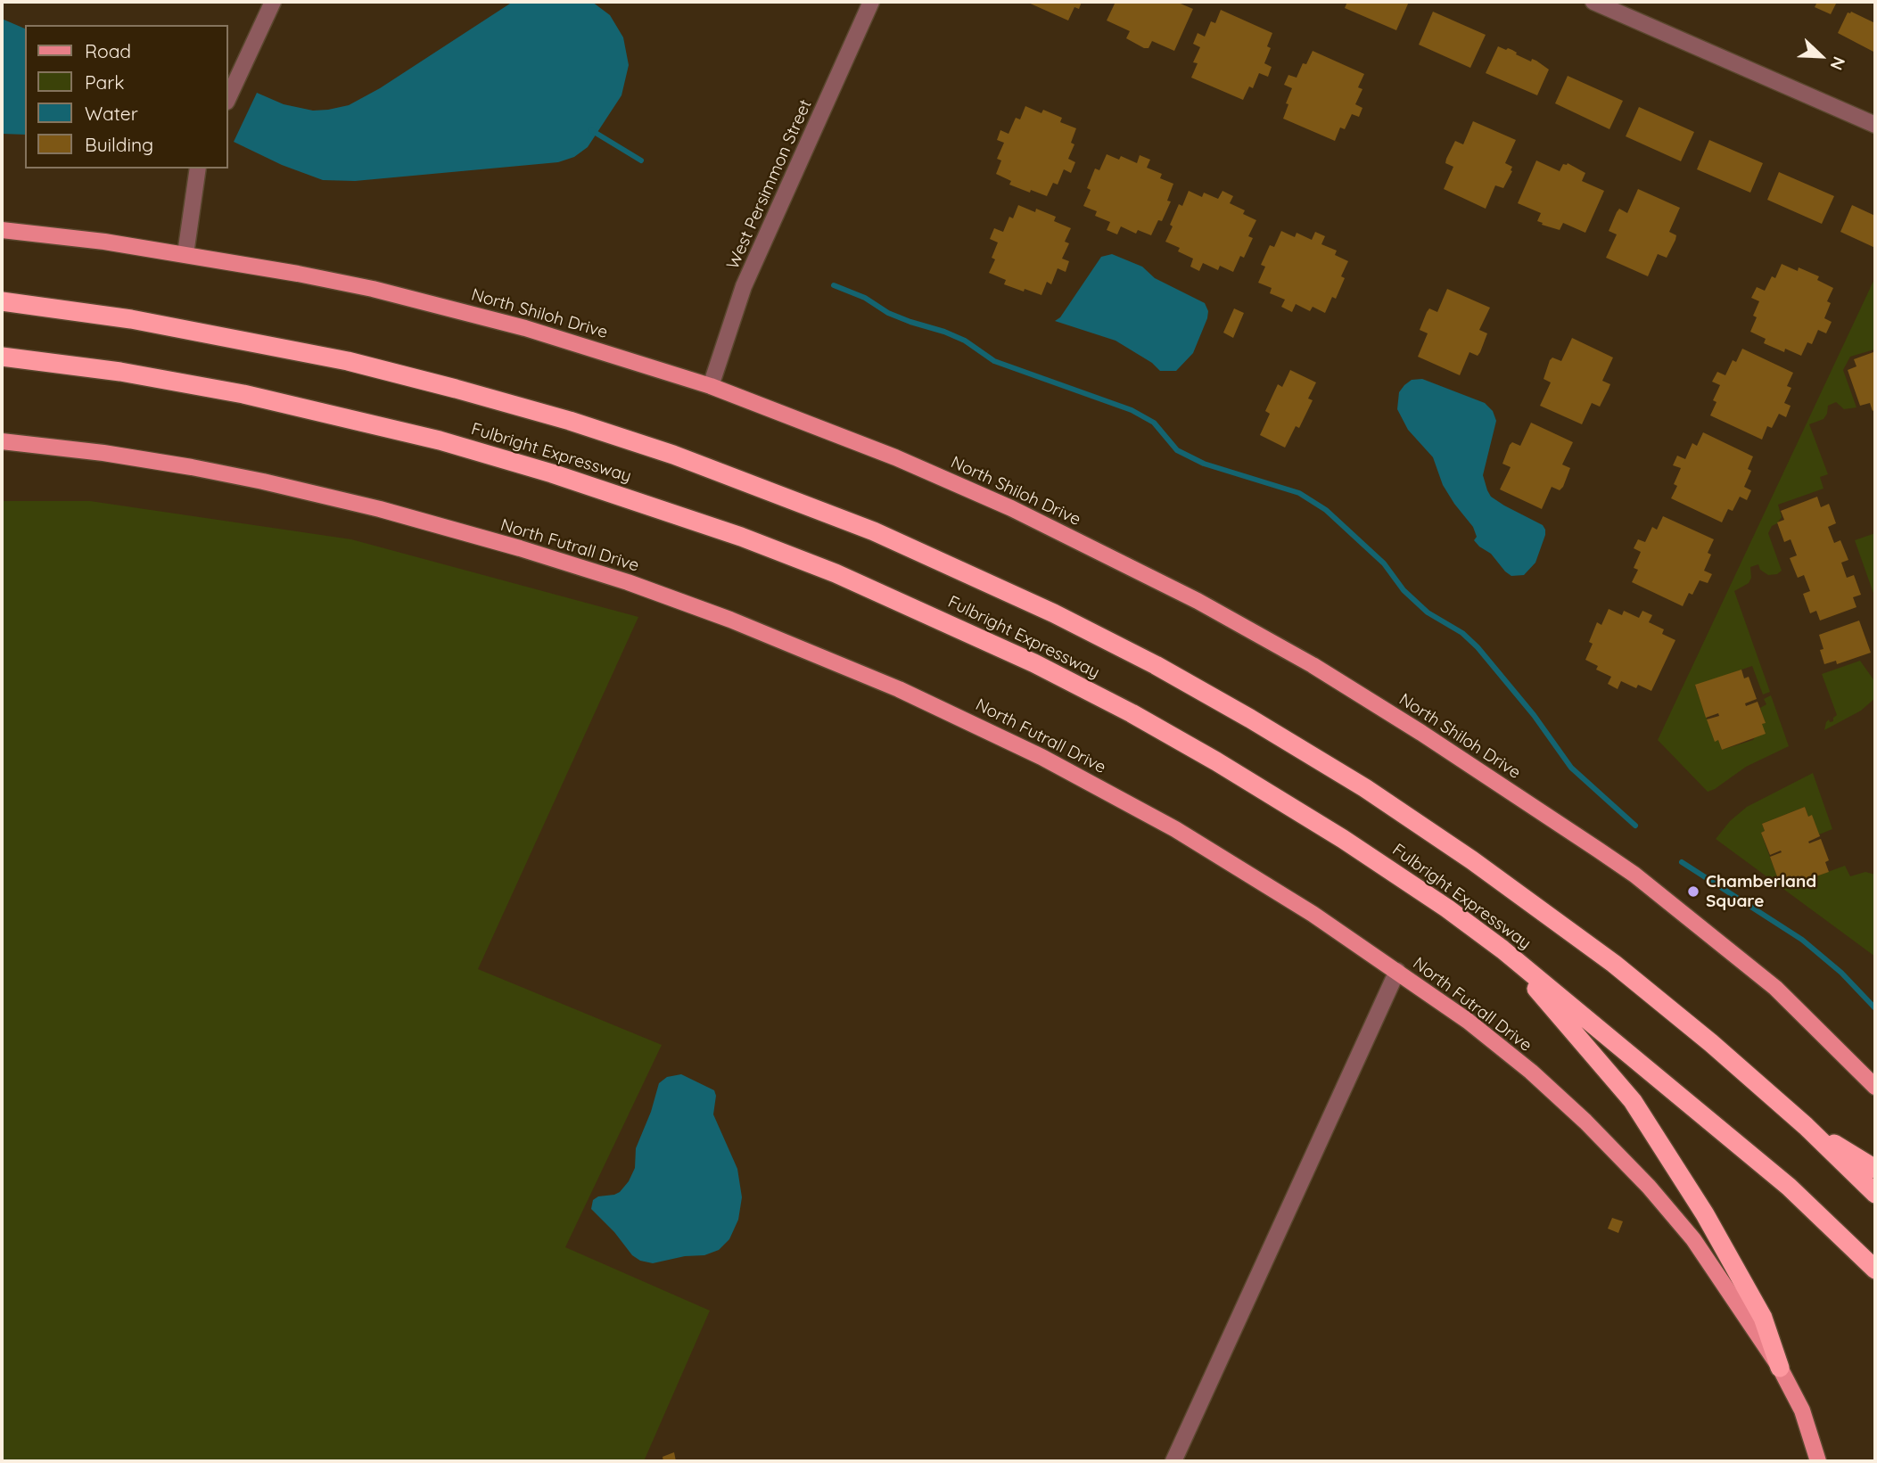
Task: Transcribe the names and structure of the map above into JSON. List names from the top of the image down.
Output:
{
  "streets": {
    "highway": ["Fulbright Expressway"],
    "main road": ["North Shiloh Drive", "North Futrall Drive"],
    "street": ["West Persimmon Street"]
  },
  "crossings": [
    ["West Persimmon Street", "North Shiloh Drive"]
  ],
  "places": ["Chamberland Square"],
  "legend": [
    "Road",
    "Park",
    "Water",
    "Building"
  ],
  "north": "bottom right"
}
